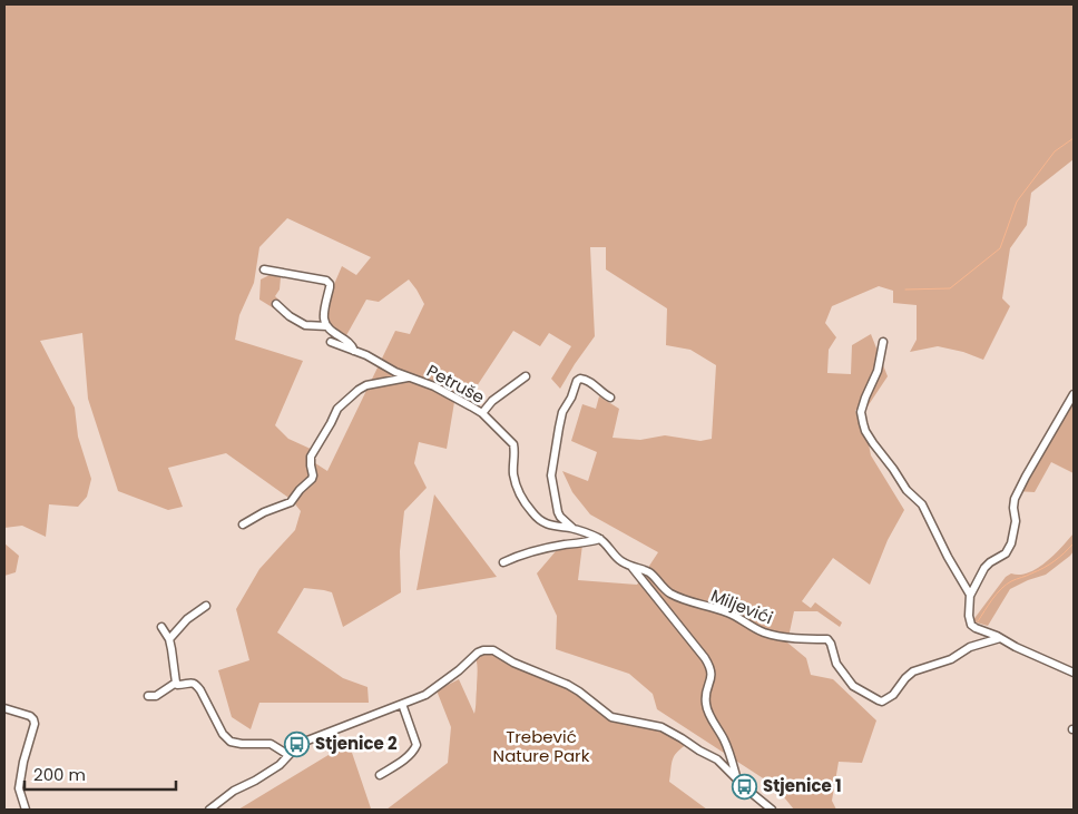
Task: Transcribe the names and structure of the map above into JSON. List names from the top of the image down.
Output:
{
  "streets": {
    "street": ["Petruše", "Miljevići"]
  },
  "parks": ["Trebević Nature Park"],
  "places": {
    "bus stop": ["Stjenice 2", "Stjenice 1"]
  },
  "scale_bar": "200 m"
}
